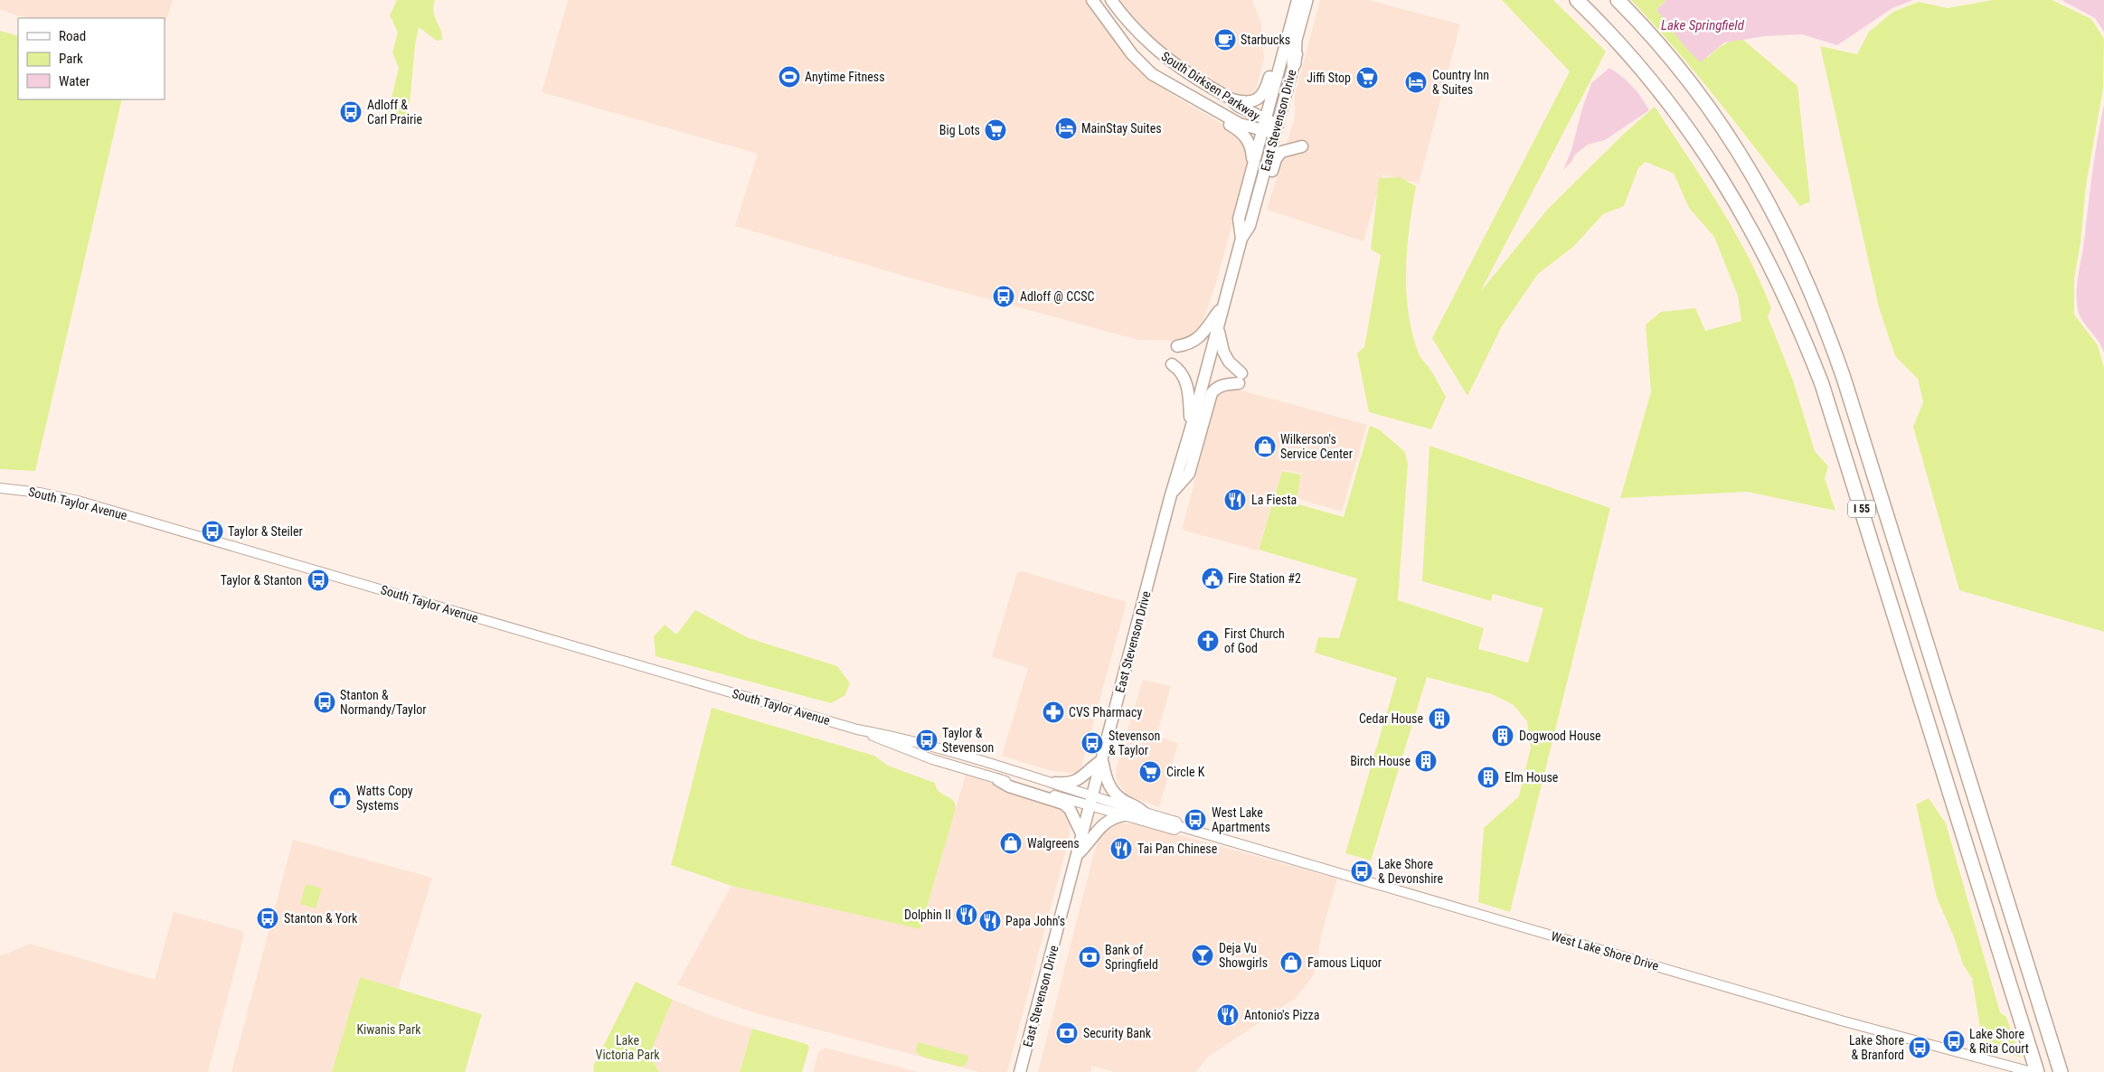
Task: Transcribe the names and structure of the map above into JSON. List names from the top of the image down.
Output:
{
  "streets": {
    "highway": ["I 55"],
    "main road": ["South Dirksen Parkway", "East Stevenson Drive"],
    "street": ["South Taylor Avenue", "West Lake Shore Drive"]
  },
  "crossings": [
    ["South Dirksen Parkway", "East Stevenson Drive"],
    ["East Stevenson Drive", "South Taylor Avenue"],
    ["East Stevenson Drive", "West Lake Shore Drive"],
    ["South Taylor Avenue", "West Lake Shore Drive"],
    ["I 55", "West Lake Shore Drive"]
  ],
  "water": ["Lake Springfield"],
  "parks": ["Kiwanis Park", "Lake Victoria Park"],
  "places": {
    "cafe": ["Starbucks"],
    "sports": ["Anytime Fitness"],
    "supermarket": ["Jiffi Stop", "Big Lots", "Circle K"],
    "hotel": ["Country Inn & Suites", "MainStay Suites"],
    "bus stop": [
      "Adloff & Carl Prairie",
      "Adloff @ CCSC",
      "Taylor & Steiler",
      "Taylor & Stanton",
      "Stanton & Normandy/Taylor",
      "Taylor & Stevenson",
      "Stevenson & Taylor",
      "West Lake Apartments",
      "Lake Shore & Devonshire",
      "Stanton & York",
      "Lake Shore & Rita Court",
      "Lake Shore & Branford"
    ],
    "shop": [
      "Wilkerson's Service Center",
      "Watts Copy Systems",
      "Walgreens",
      "Famous Liquor"
    ],
    "restaurant": [
      "La Fiesta",
      "Tai Pan Chinese",
      "Dolphin II",
      "Papa John's",
      "Antonio's Pizza"
    ],
    "public building": ["Fire Station #2"],
    "church": ["First Church of God"],
    "pharmacy": ["CVS Pharmacy"],
    "building": [
      "Cedar House",
      "Dogwood House",
      "Birch House",
      "Elm House"
    ],
    "bar": ["Deja Vu Showgirls"],
    "bank": ["Bank of Springfield", "Security Bank"]
  },
  "legend": ["Road", "Park", "Water"]
}
